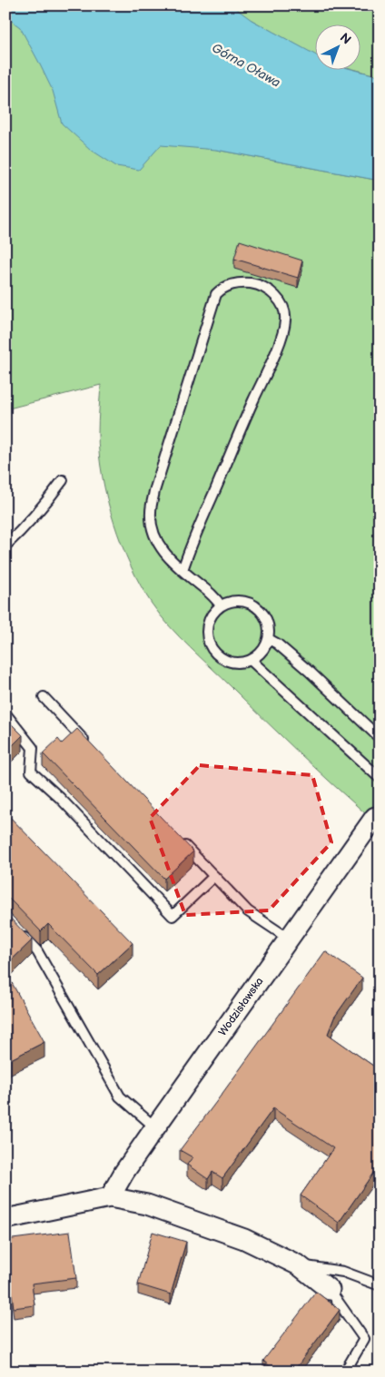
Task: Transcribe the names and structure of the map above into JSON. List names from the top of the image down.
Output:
{
  "streets": {
    "street": ["Wodzisławska"]
  },
  "water": ["Górna Oława"],
  "north": "top right"
}
